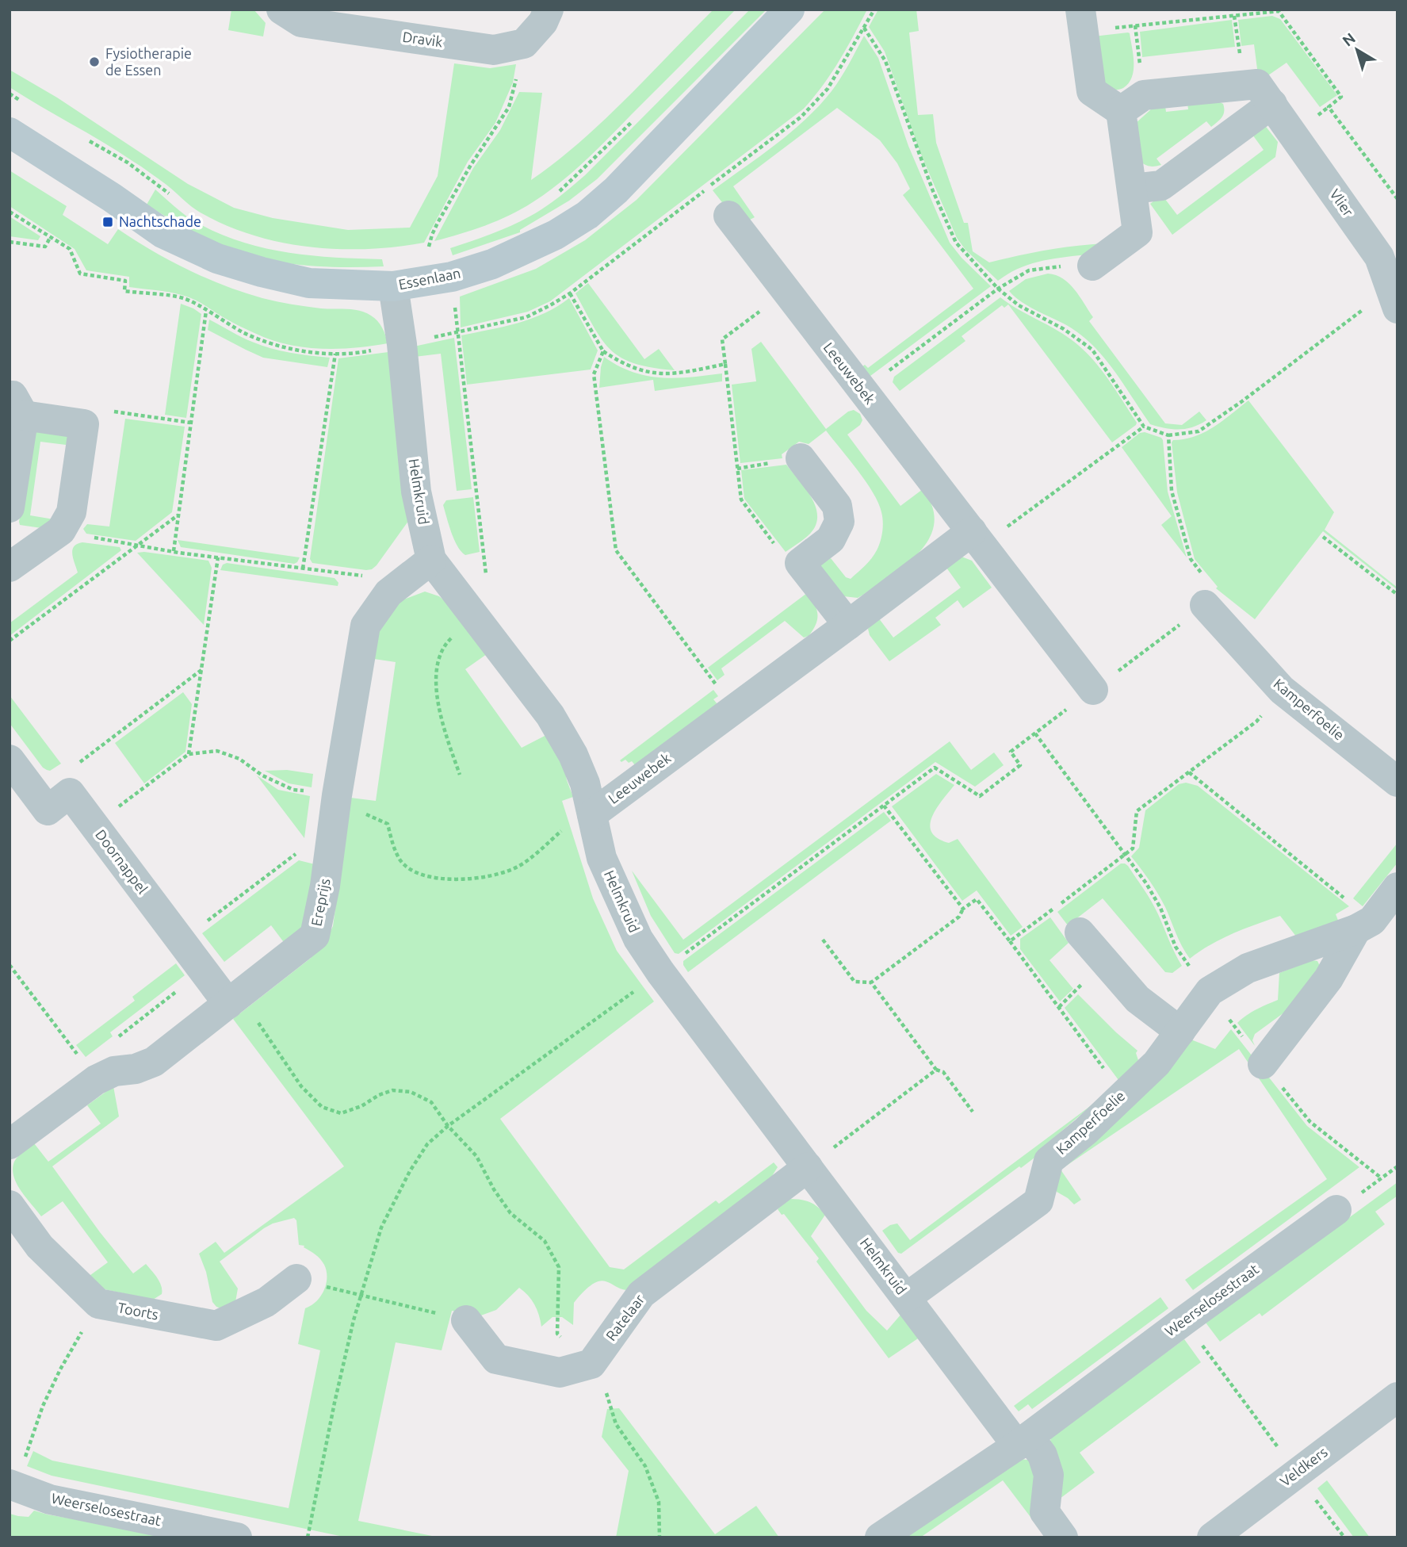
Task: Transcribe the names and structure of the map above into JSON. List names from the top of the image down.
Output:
{
  "streets": {
    "street": [
      "Dravik",
      "Vlier",
      "Essenlaan",
      "Leeuwebek",
      "Helmkruid",
      "Kamperfoelie",
      "Doornappel",
      "Ereprijs",
      "Weerselosestraat",
      "Toorts",
      "Ratelaar",
      "Veldkers"
    ]
  },
  "crossings": [
    ["Essenlaan", "Helmkruid"],
    ["Leeuwebek", "Helmkruid"],
    ["Helmkruid", "Kamperfoelie"],
    ["Helmkruid", "Ereprijs"],
    ["Helmkruid", "Weerselosestraat"],
    ["Helmkruid", "Ratelaar"],
    ["Doornappel", "Ereprijs"]
  ],
  "places": {
    "other": ["Fysiotherapie de Essen"],
    "transit": ["Nachtschade"]
  },
  "north": "top left"
}
